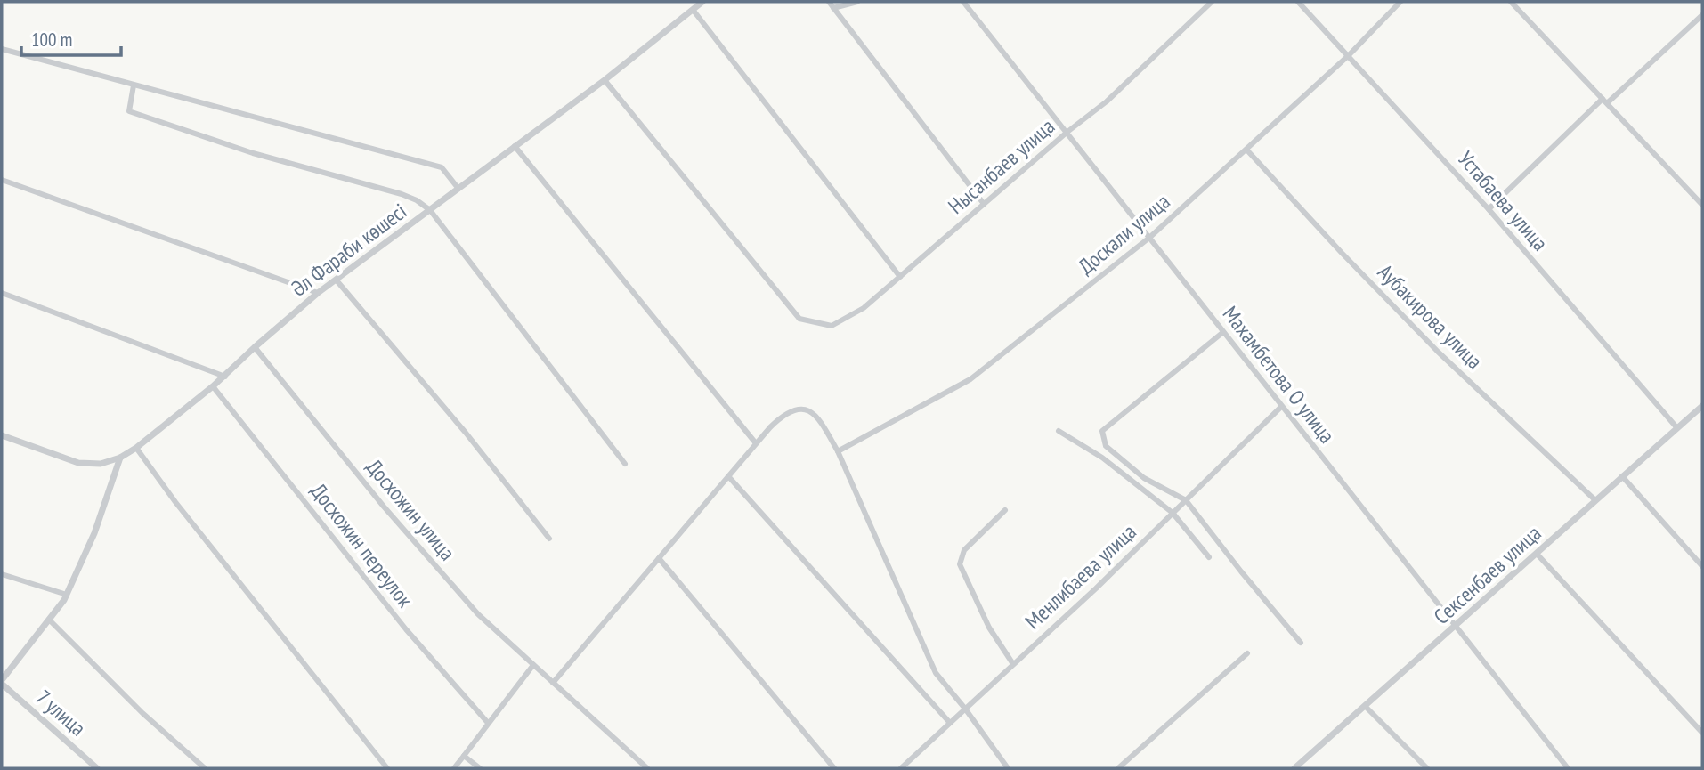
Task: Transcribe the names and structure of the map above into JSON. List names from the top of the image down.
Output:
{
  "streets": {
    "street": [
      "Нысанбаев улица",
      "Устабаева улица",
      "Доскали улица",
      "Әл Фараби көшесі",
      "Аубакирова улица",
      "Махамбетова О улица",
      "Досхожин улица",
      "Досхожин переулок",
      "Сексенбаев улица",
      "Менлибаева улица",
      "7 улица"
    ]
  },
  "crossings": [
    ["Нысанбаев улица", "Әл Фараби көшесі"],
    ["Нысанбаев улица", "Махамбетова О улица"],
    ["Устабаева улица", "Доскали улица"],
    ["Устабаева улица", "Сексенбаев улица"],
    ["Доскали улица", "Аубакирова улица"],
    ["Доскали улица", "Махамбетова О улица"],
    ["Әл Фараби көшесі", "Досхожин улица"],
    ["Әл Фараби көшесі", "Досхожин переулок"],
    ["Аубакирова улица", "Сексенбаев улица"],
    ["Махамбетова О улица", "Сексенбаев улица"],
    ["Махамбетова О улица", "Менлибаева улица"]
  ],
  "scale_bar": "100 m"
}
